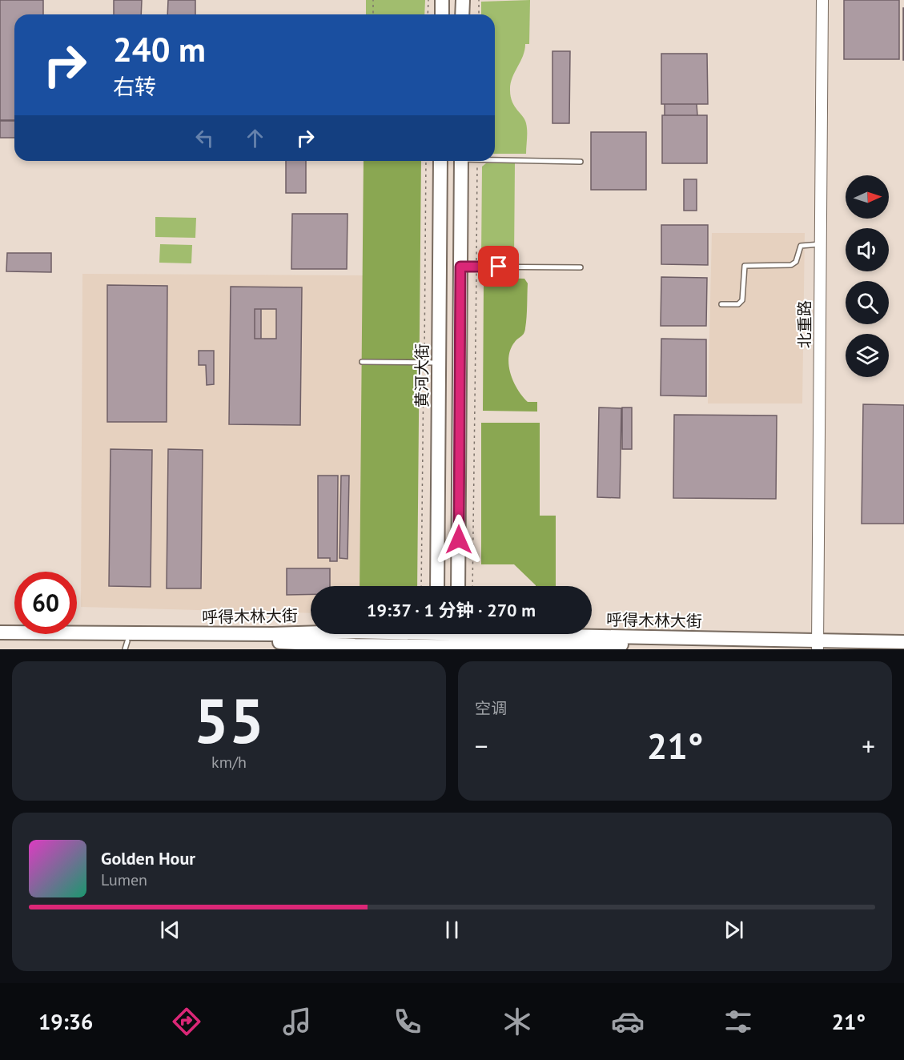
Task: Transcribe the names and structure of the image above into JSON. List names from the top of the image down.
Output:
{
  "streets": {
    "main road": ["黄河大街", "呼得木林大街"],
    "street": ["北重路"]
  },
  "crossings": [
    ["北重路", "呼得木林大街"]
  ],
  "north": "right",
  "page": {
    "turn": ["240 m", "右转"],
    "limit": "60",
    "trip": "19:37 · 1 分钟 · 270 m",
    "tile": [
      ["55", "km/h"],
      "空调"
    ],
    "heat": ["−", "21°", "+"],
    "song": ["Golden Hour", "Lumen"],
    "tabs": ["19:36", "21°"]
  }
}
